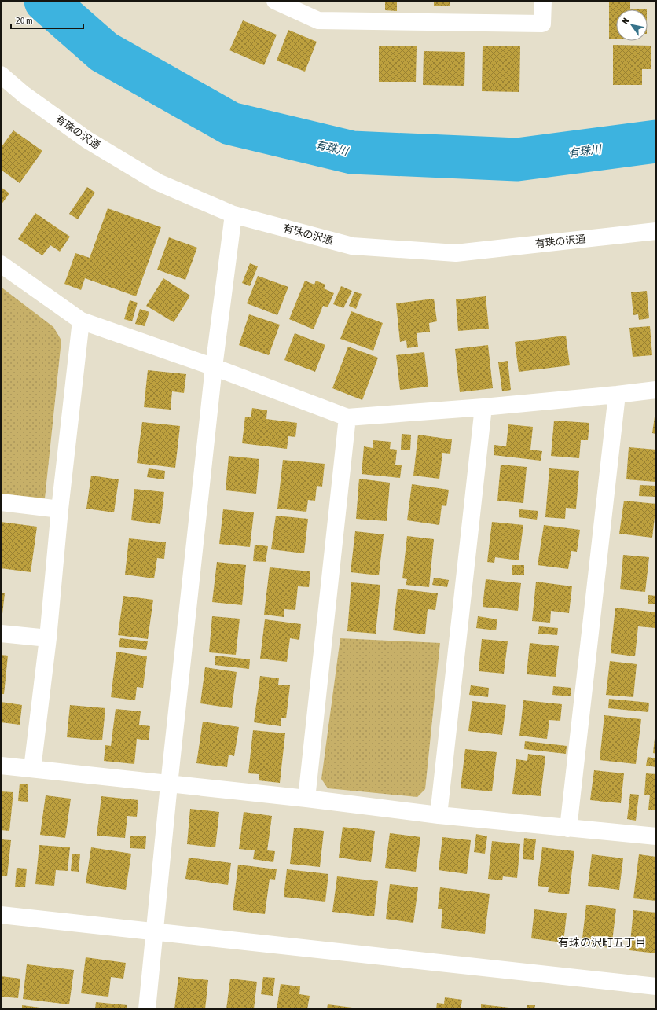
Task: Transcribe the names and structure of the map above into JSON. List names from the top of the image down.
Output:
{
  "streets": {
    "street": ["有珠の沢通"]
  },
  "districts": ["有珠の沢町五丁目"],
  "water": ["有珠川"],
  "scale_bar": "20 m",
  "north": "top left"
}
